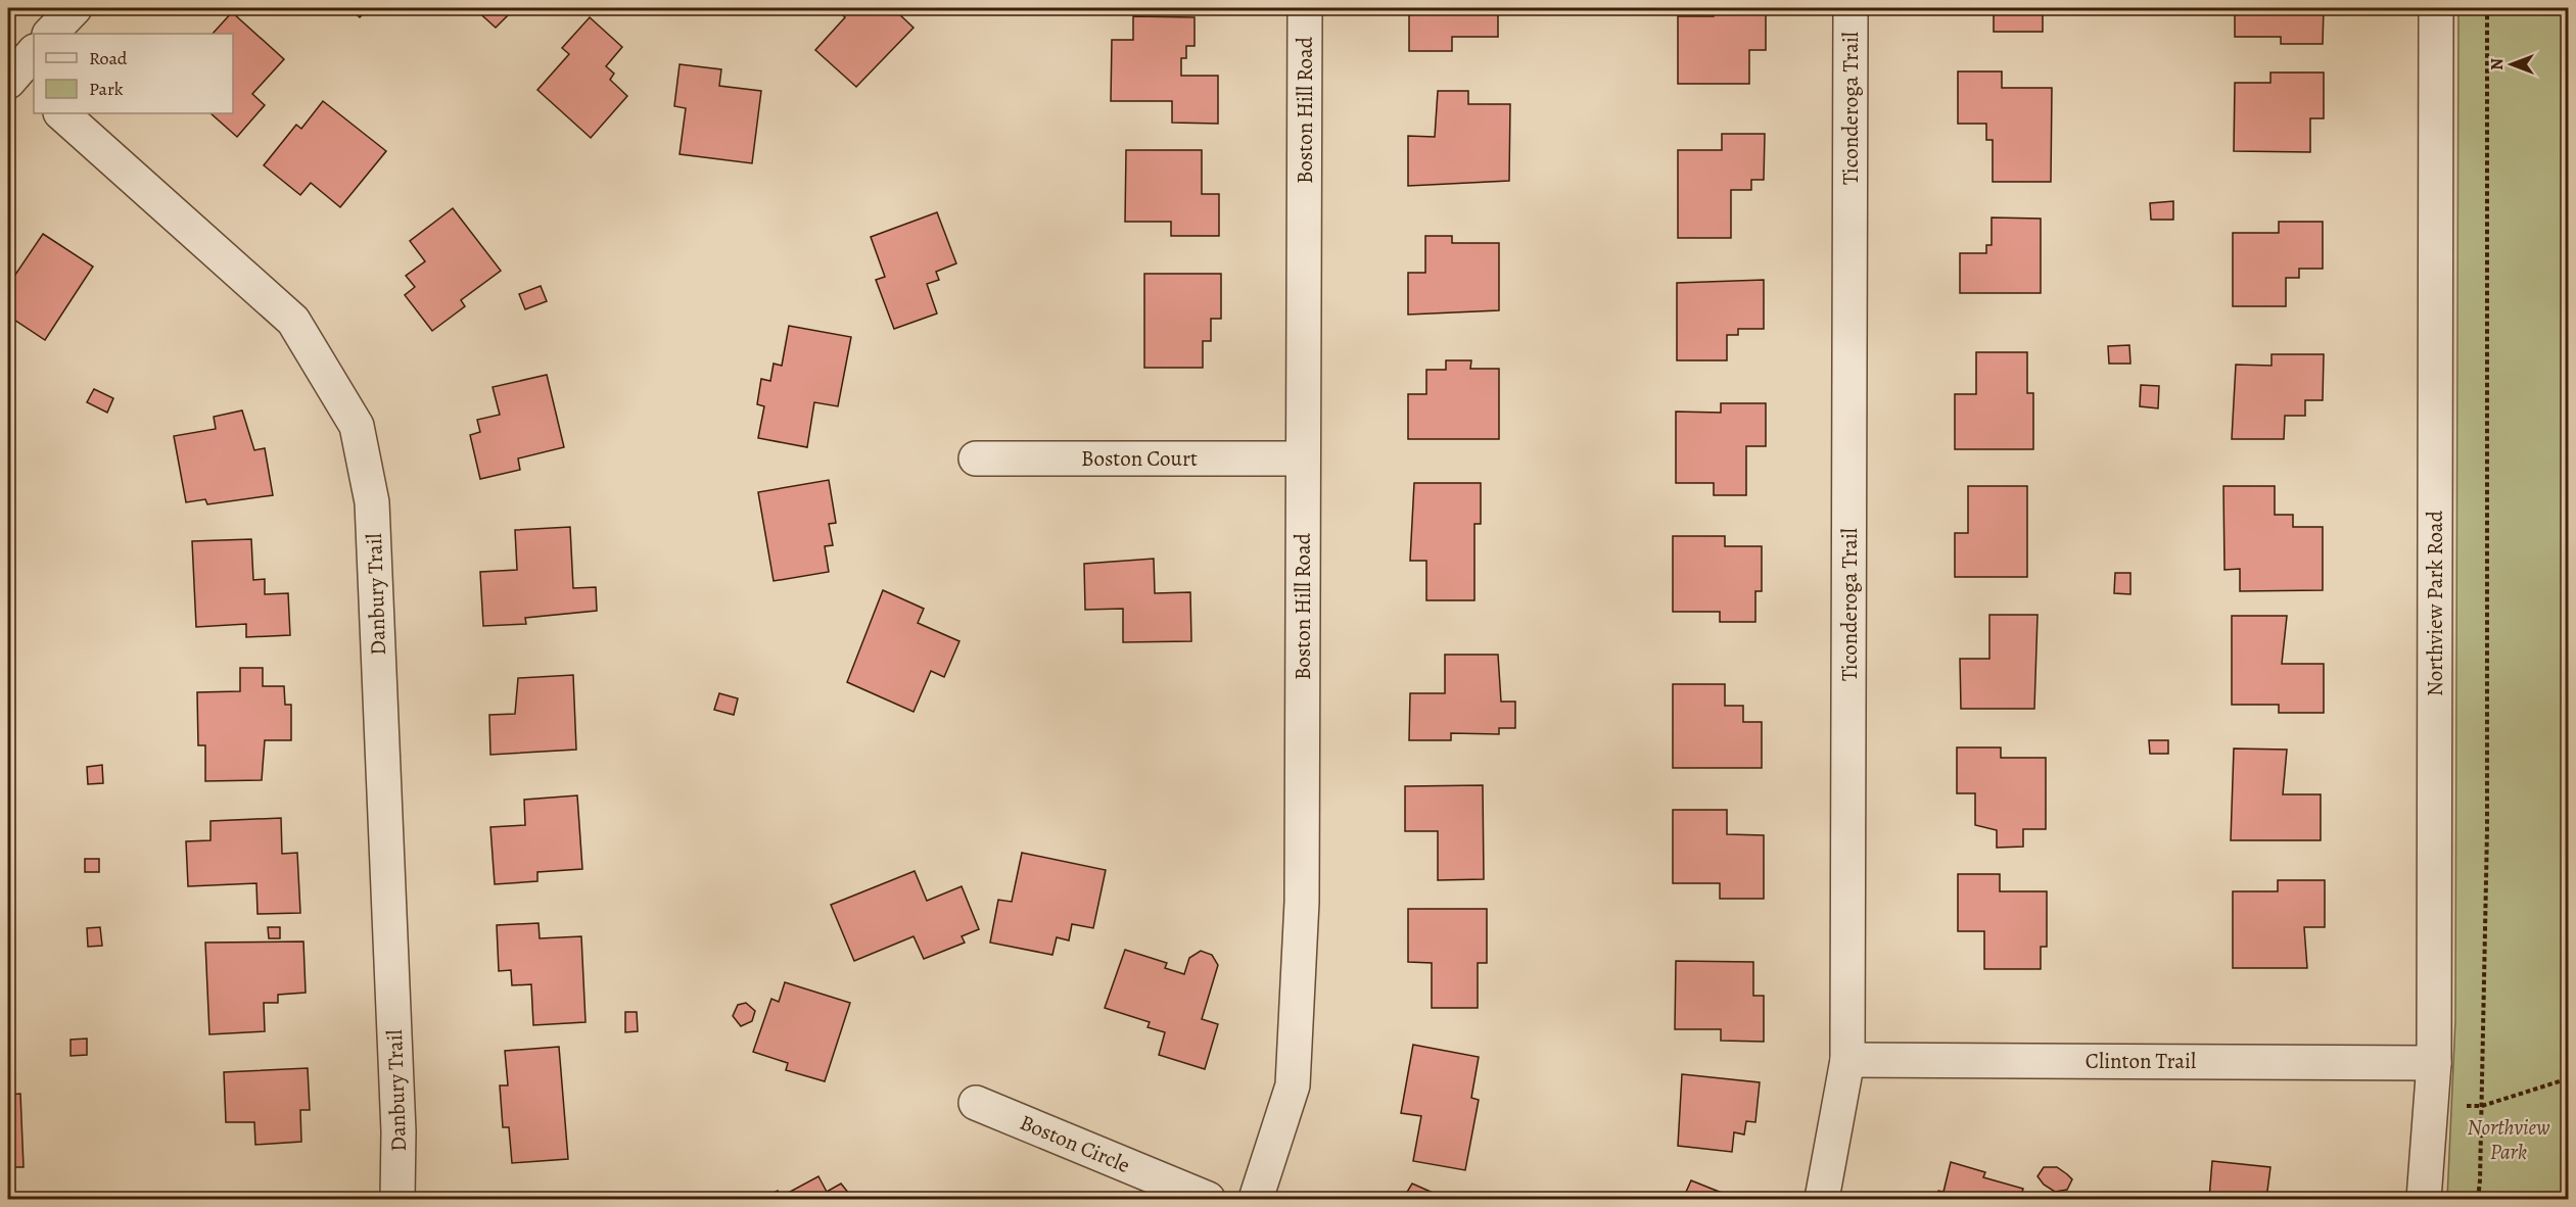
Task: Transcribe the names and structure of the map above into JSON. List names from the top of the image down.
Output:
{
  "streets": {
    "street": [
      "Ticonderoga Trail",
      "Boston Hill Road",
      "Boston Court",
      "Danbury Trail",
      "Northview Park Road",
      "Clinton Trail",
      "Boston Circle"
    ]
  },
  "crossings": [
    ["Ticonderoga Trail", "Clinton Trail"],
    ["Boston Hill Road", "Boston Court"],
    ["Northview Park Road", "Clinton Trail"]
  ],
  "parks": ["Northview Park"],
  "legend": ["Road", "Park"],
  "north": "left"
}
